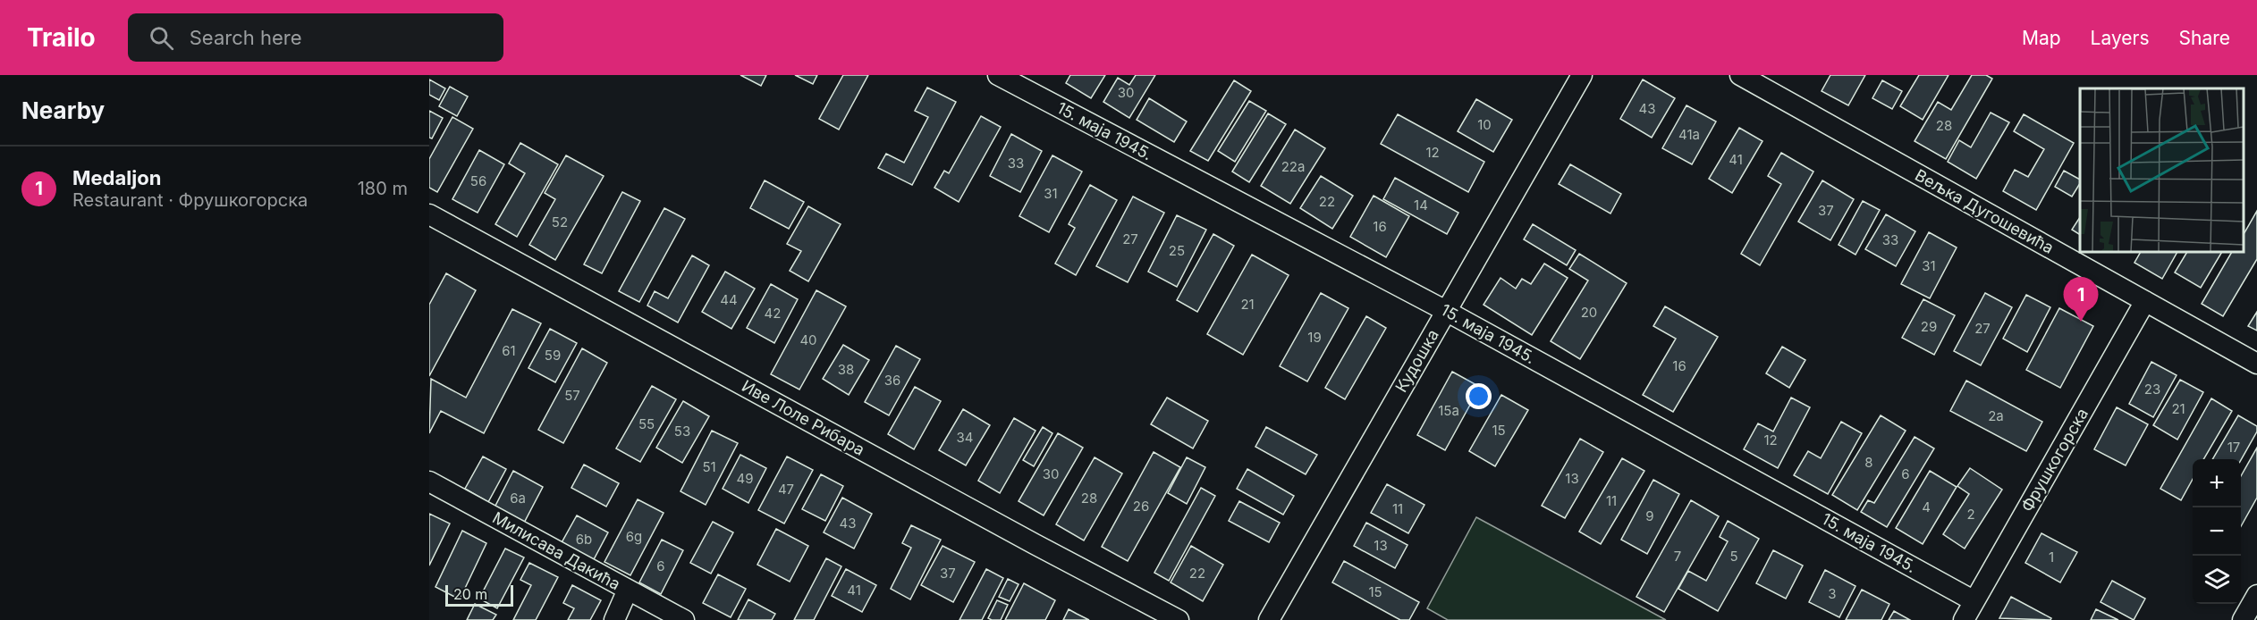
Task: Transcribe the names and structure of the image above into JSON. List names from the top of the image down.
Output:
{
  "streets": {
    "street": [
      "15. маја 1945.",
      "Вељка Дугошевића",
      "Кудошка",
      "Иве Лоле Рибара",
      "Фрушкогорска",
      "Милисава Дакића"
    ]
  },
  "crossings": [
    ["15. маја 1945.", "Кудошка"],
    ["15. маја 1945.", "Фрушкогорска"],
    ["Вељка Дугошевића", "Фрушкогорска"]
  ],
  "house_numbers": [
    "30",
    "43",
    "10",
    "28",
    "41a",
    "12",
    "41",
    "33",
    "22a",
    "56",
    "31",
    "22",
    "14",
    "37",
    "52",
    "16",
    "27",
    "33",
    "25",
    "31",
    "44",
    "21",
    "20",
    "42",
    "29",
    "27",
    "19",
    "40",
    "61",
    "59",
    "16",
    "38",
    "36",
    "23",
    "57",
    "21",
    "15a",
    "2a",
    "55",
    "15",
    "53",
    "34",
    "12",
    "17",
    "8",
    "51",
    "30",
    "6",
    "49",
    "13",
    "47",
    "6a",
    "28",
    "11",
    "26",
    "4",
    "11",
    "2",
    "9",
    "43",
    "6g",
    "6b",
    "13",
    "7",
    "5",
    "1",
    "6",
    "37",
    "22",
    "41",
    "15",
    "3"
  ],
  "scale_bar": "20 m",
  "page": {
    "header": "Trailo",
    "search": "Search here",
    "nav": ["Map", "Layers", "Share"],
    "heading": "Nearby",
    "list": [
      {
        "mark": "1",
        "name": "Medaljon",
        "note": "Restaurant · Фрушкогорска",
        "value": "180 m"
      }
    ],
    "pins": "1",
    "map_buttons": ["+", "−"],
    "scale": "20 m"
  }
}
